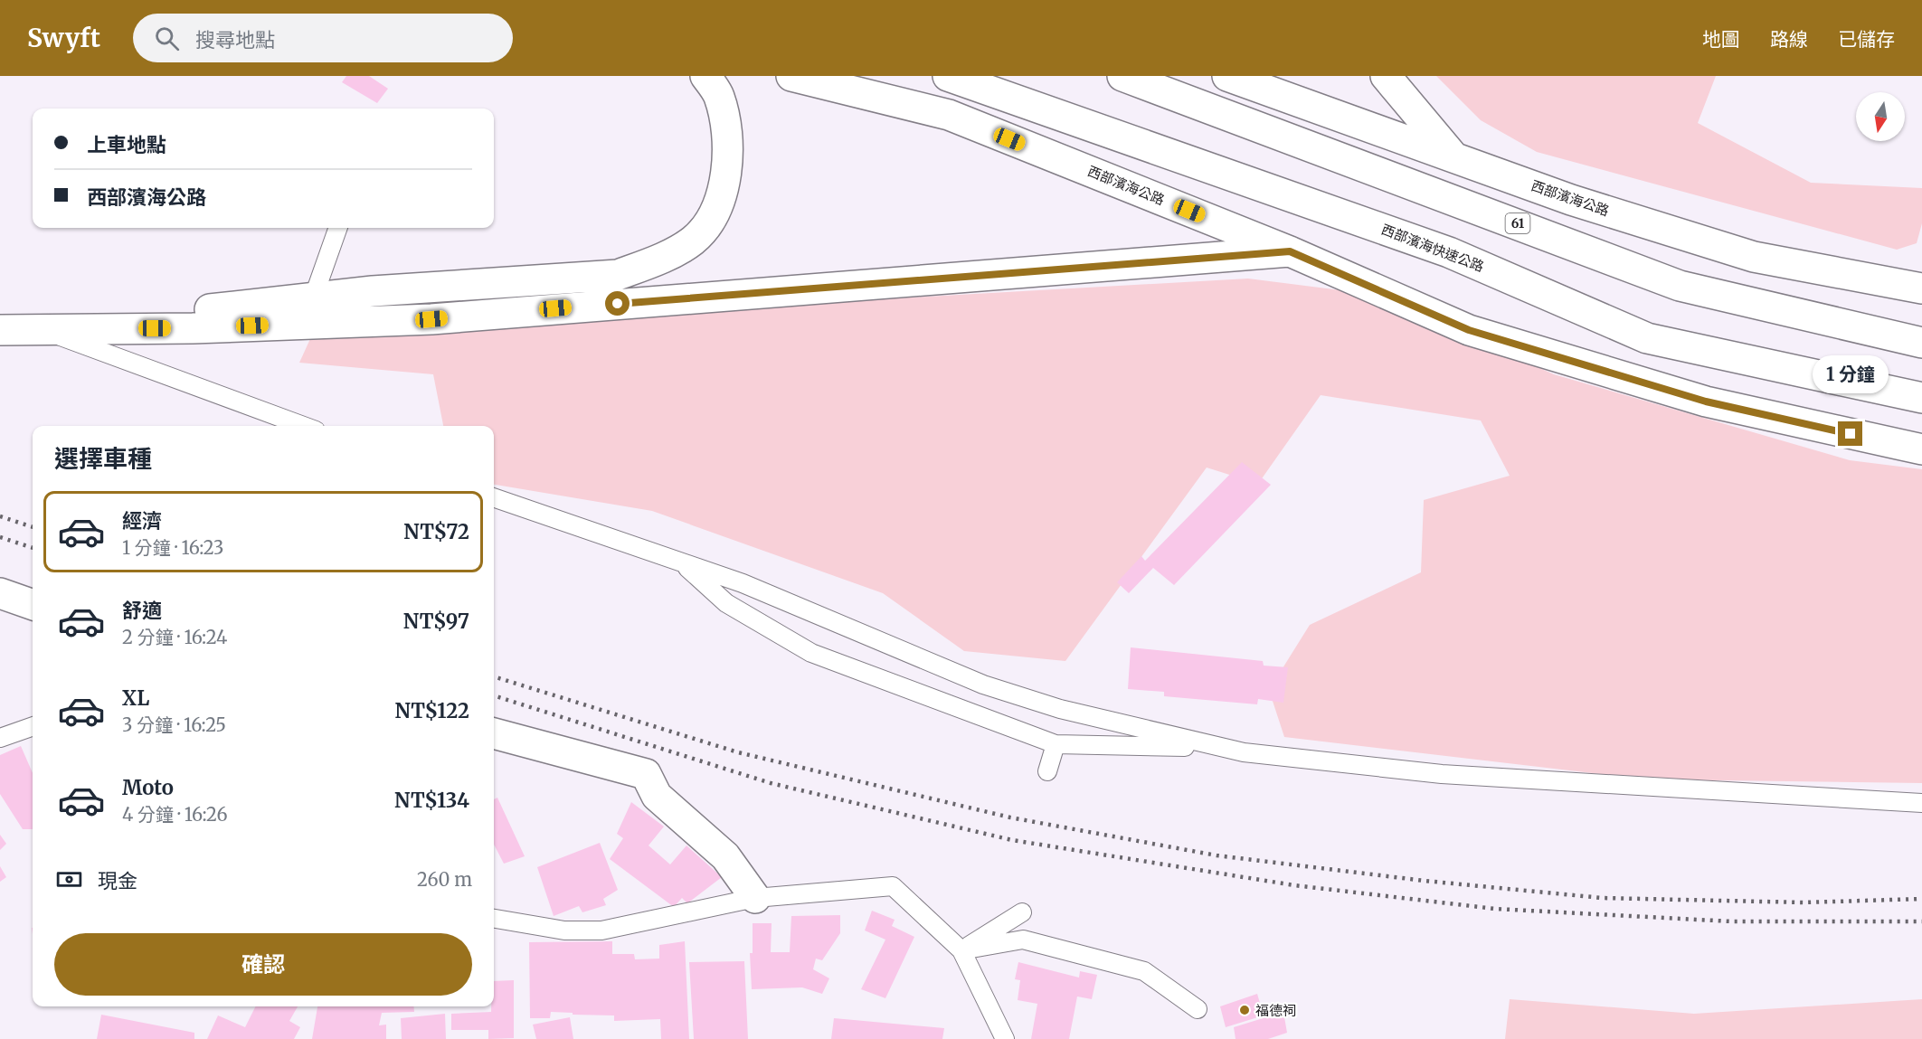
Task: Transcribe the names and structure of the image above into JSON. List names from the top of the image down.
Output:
{
  "streets": {
    "main road": ["西部濱海公路", "61", "西部濱海快速公路"]
  },
  "places": ["福德祠"],
  "north": "bottom",
  "page": {
    "header": "Swyft",
    "search": "搜尋地點",
    "nav": ["地圖", "路線", "已儲存"],
    "banner": ["上車地點", "西部濱海公路"],
    "bubble": "1 分鐘",
    "heading": "選擇車種",
    "list": [
      {
        "name": "經濟",
        "note": "1 分鐘 · 16:23",
        "value": "NT$72"
      },
      {
        "name": "舒適",
        "note": "2 分鐘 · 16:24",
        "value": "NT$97"
      },
      {
        "name": "XL",
        "note": "3 分鐘 · 16:25",
        "value": "NT$122"
      },
      {
        "name": "Moto",
        "note": "4 分鐘 · 16:26",
        "value": "NT$134"
      }
    ],
    "pay": ["現金", "260 m"],
    "buttons": "確認"
  }
}
